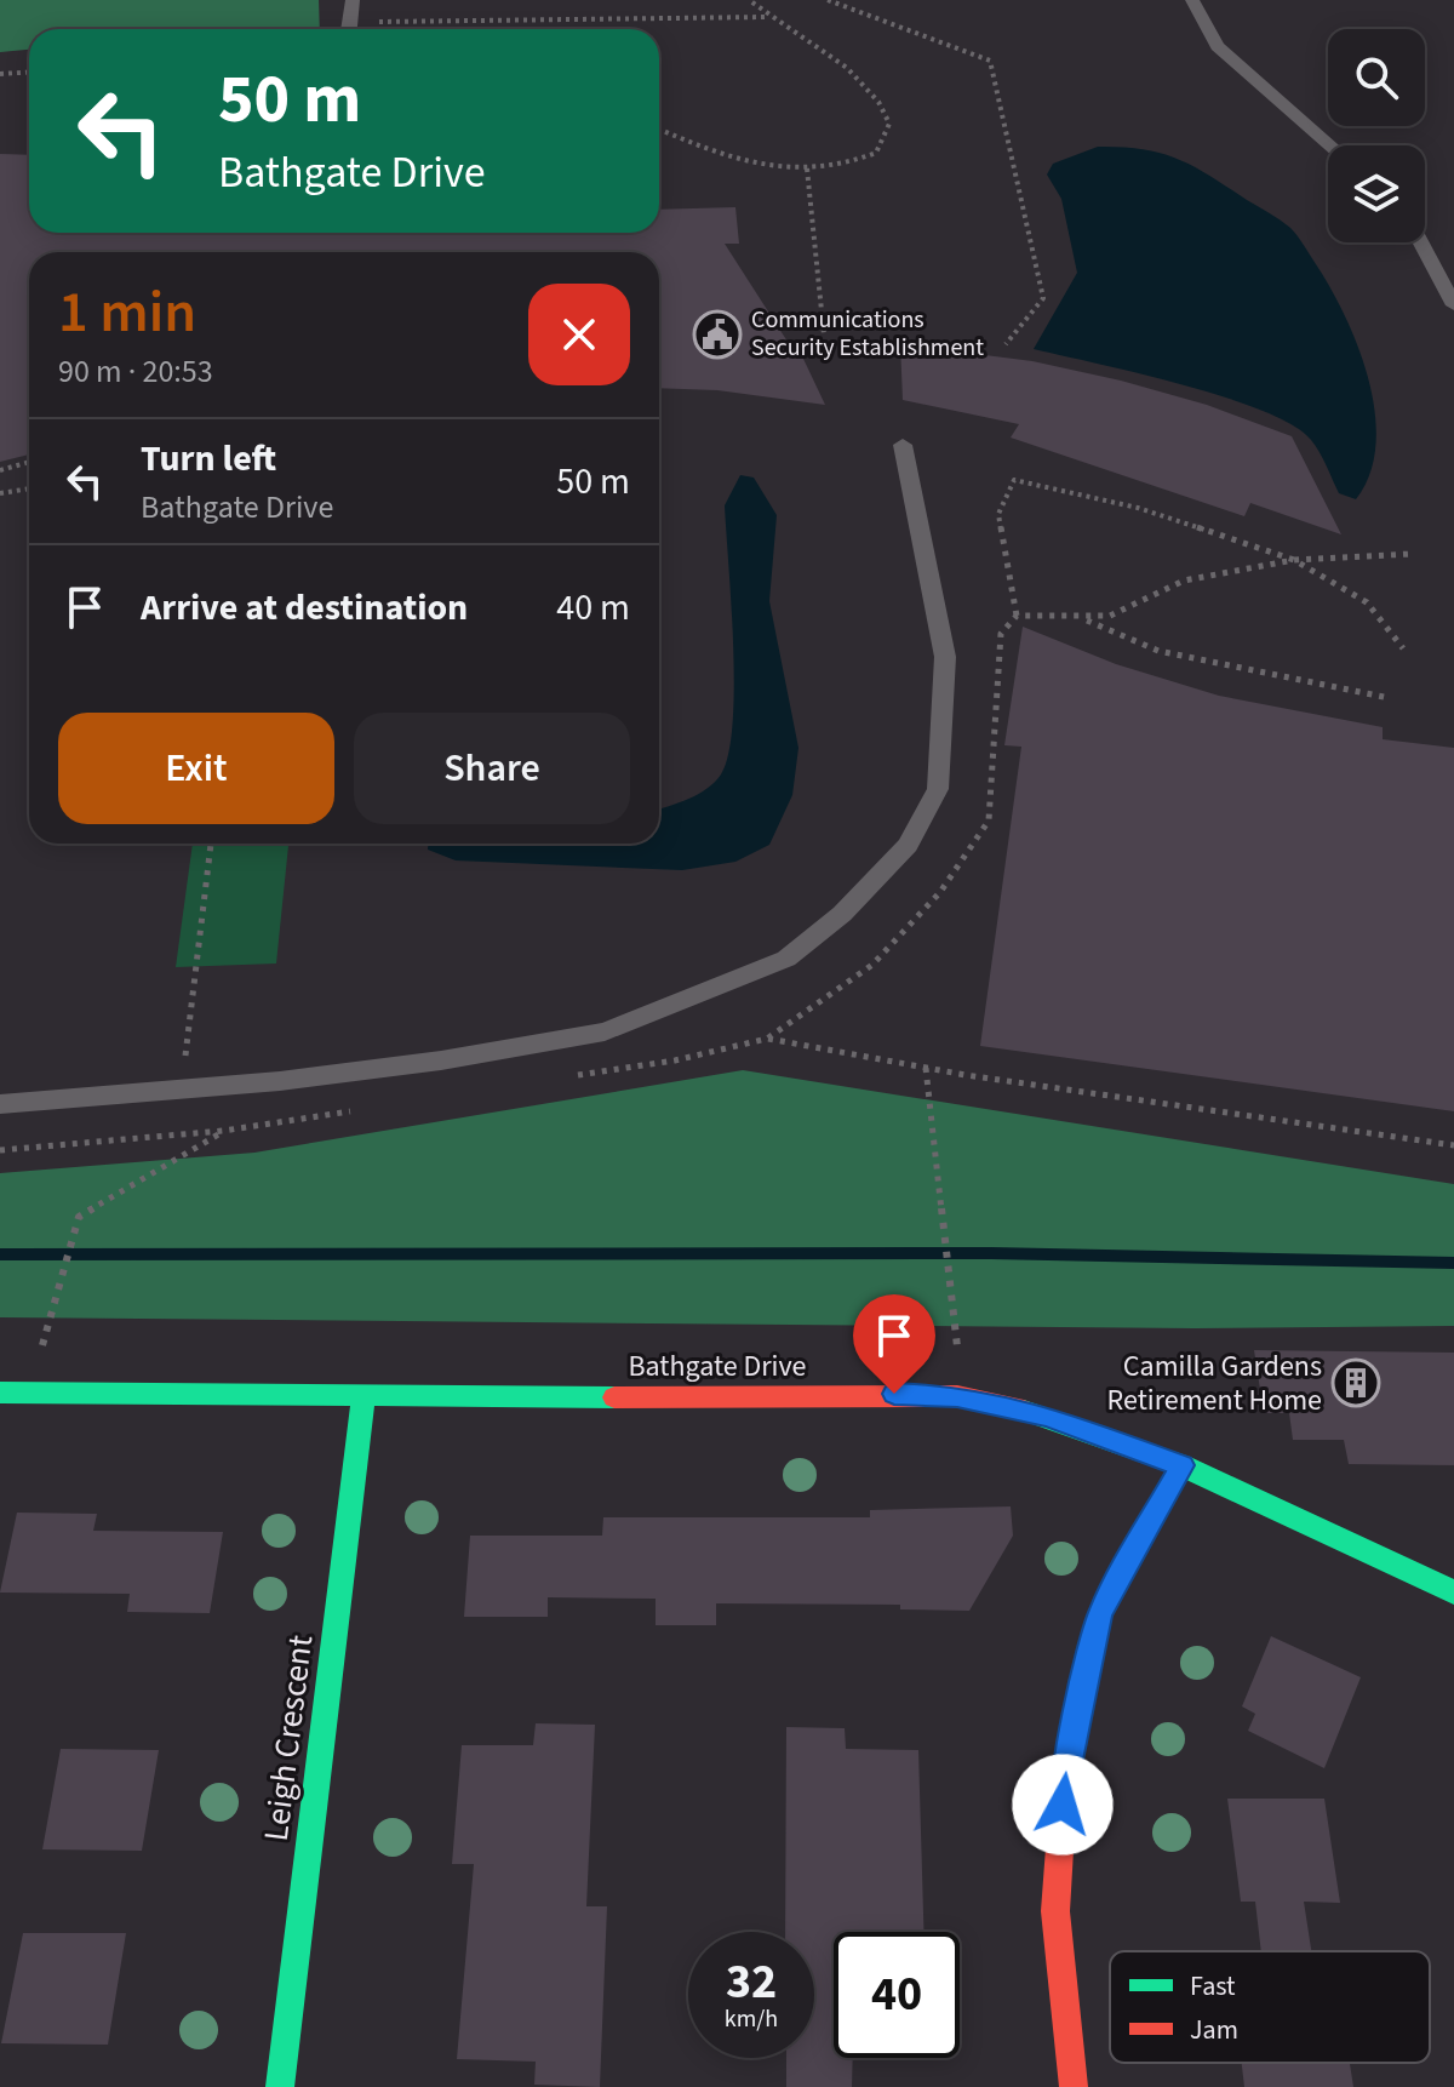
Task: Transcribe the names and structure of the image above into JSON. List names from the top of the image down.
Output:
{
  "streets": {
    "street": ["Bathgate Drive", "Leigh Crescent"]
  },
  "crossings": [
    ["Bathgate Drive", "Leigh Crescent"]
  ],
  "places": {
    "public building": ["Communications Security Establishment"],
    "building": ["Camilla Gardens Retirement Home"]
  },
  "legend": ["Fast", "Jam"],
  "page": {
    "turn": ["50 m", "Bathgate Drive"],
    "heading": ["1 min", "90 m · 20:53"],
    "list": [
      {
        "name": "Turn left",
        "note": "Bathgate Drive",
        "value": "50 m"
      },
      {
        "name": "Arrive at destination",
        "value": "40 m"
      }
    ],
    "buttons": ["Exit", "Share"],
    "speed": "32 km/h",
    "limit": "40"
  }
}
